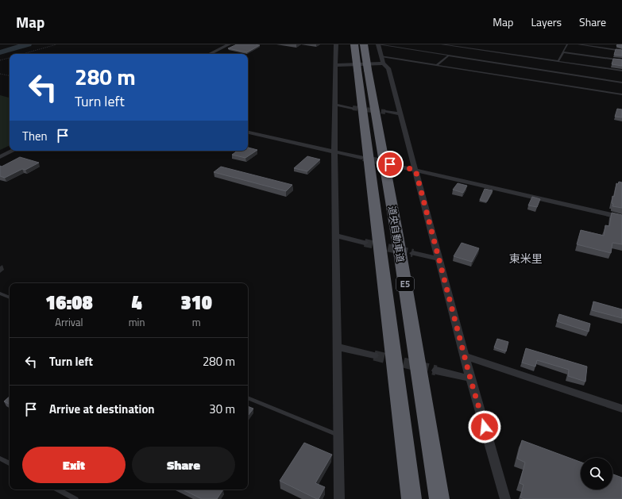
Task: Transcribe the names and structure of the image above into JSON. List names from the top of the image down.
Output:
{
  "streets": {
    "highway": ["道央自動車道", "E5"]
  },
  "districts": ["東米里"],
  "page": {
    "header": "Map",
    "nav": ["Map", "Layers", "Share"],
    "turn": ["280 m", "Turn left"],
    "then": "Then",
    "eta": [
      "16:08",
      "Arrival",
      "4",
      "min",
      "310",
      "m"
    ],
    "list": [
      {
        "name": "Turn left",
        "value": "280 m"
      },
      {
        "name": "Arrive at destination",
        "value": "30 m"
      }
    ],
    "buttons": ["Exit", "Share"]
  }
}
